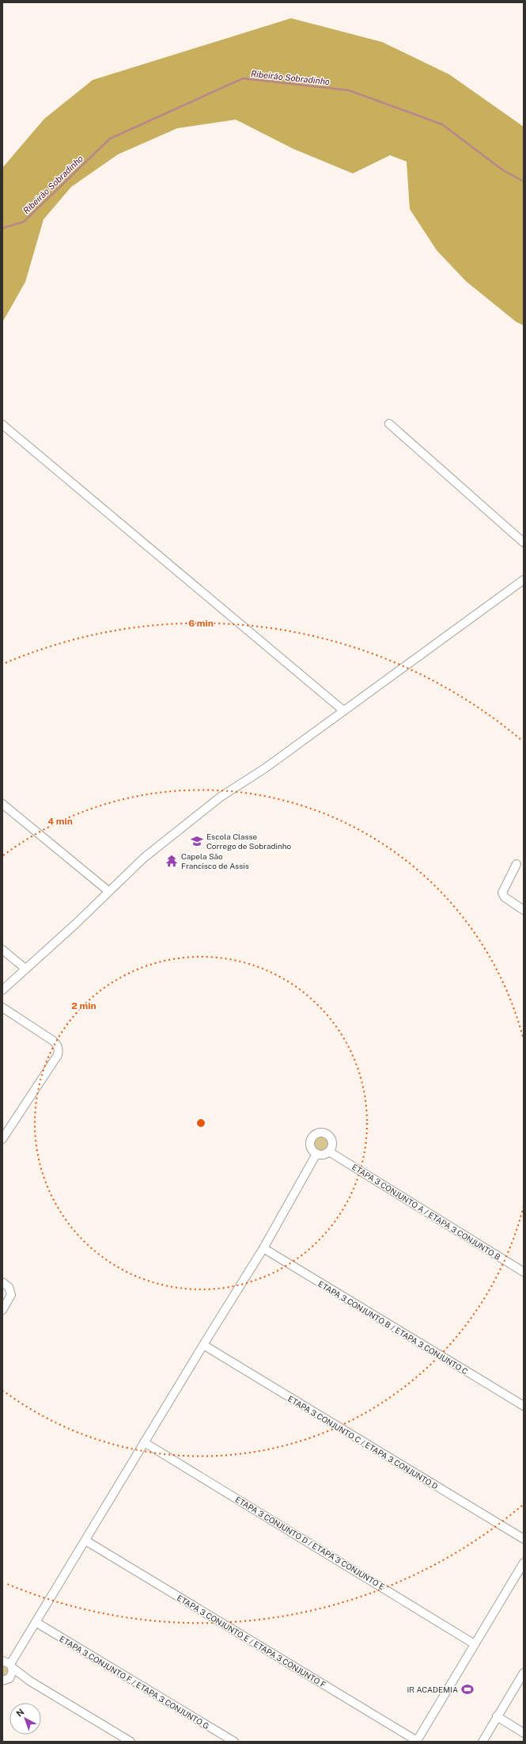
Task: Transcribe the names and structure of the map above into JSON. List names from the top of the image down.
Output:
{
  "streets": {
    "street": [
      "ETAPA 3 CONJUNTO A / ETAPA 3 CONJUNTO B",
      "ETAPA 3 CONJUNTO B / ETAPA 3 CONJUNTO C",
      "ETAPA 3 CONJUNTO C / ETAPA 3 CONJUNTO D",
      "ETAPA 3 CONJUNTO D / ETAPA 3 CONJUNTO E",
      "ETAPA 3 CONJUNTO E / ETAPA 3 CONJUNTO F",
      "ETAPA 3 CONJUNTO F / ETAPA 3 CONJUNTO G"
    ]
  },
  "water": ["Ribeirão Sobradinho"],
  "places": {
    "school or university": ["Escola Classe Corrego de Sobradinho"],
    "temple": ["Capela São Francisco de Assis"],
    "sports": ["IR ACADEMIA"]
  },
  "north": "top left",
  "rings": ["6 min", "4 min", "2 min"]
}
